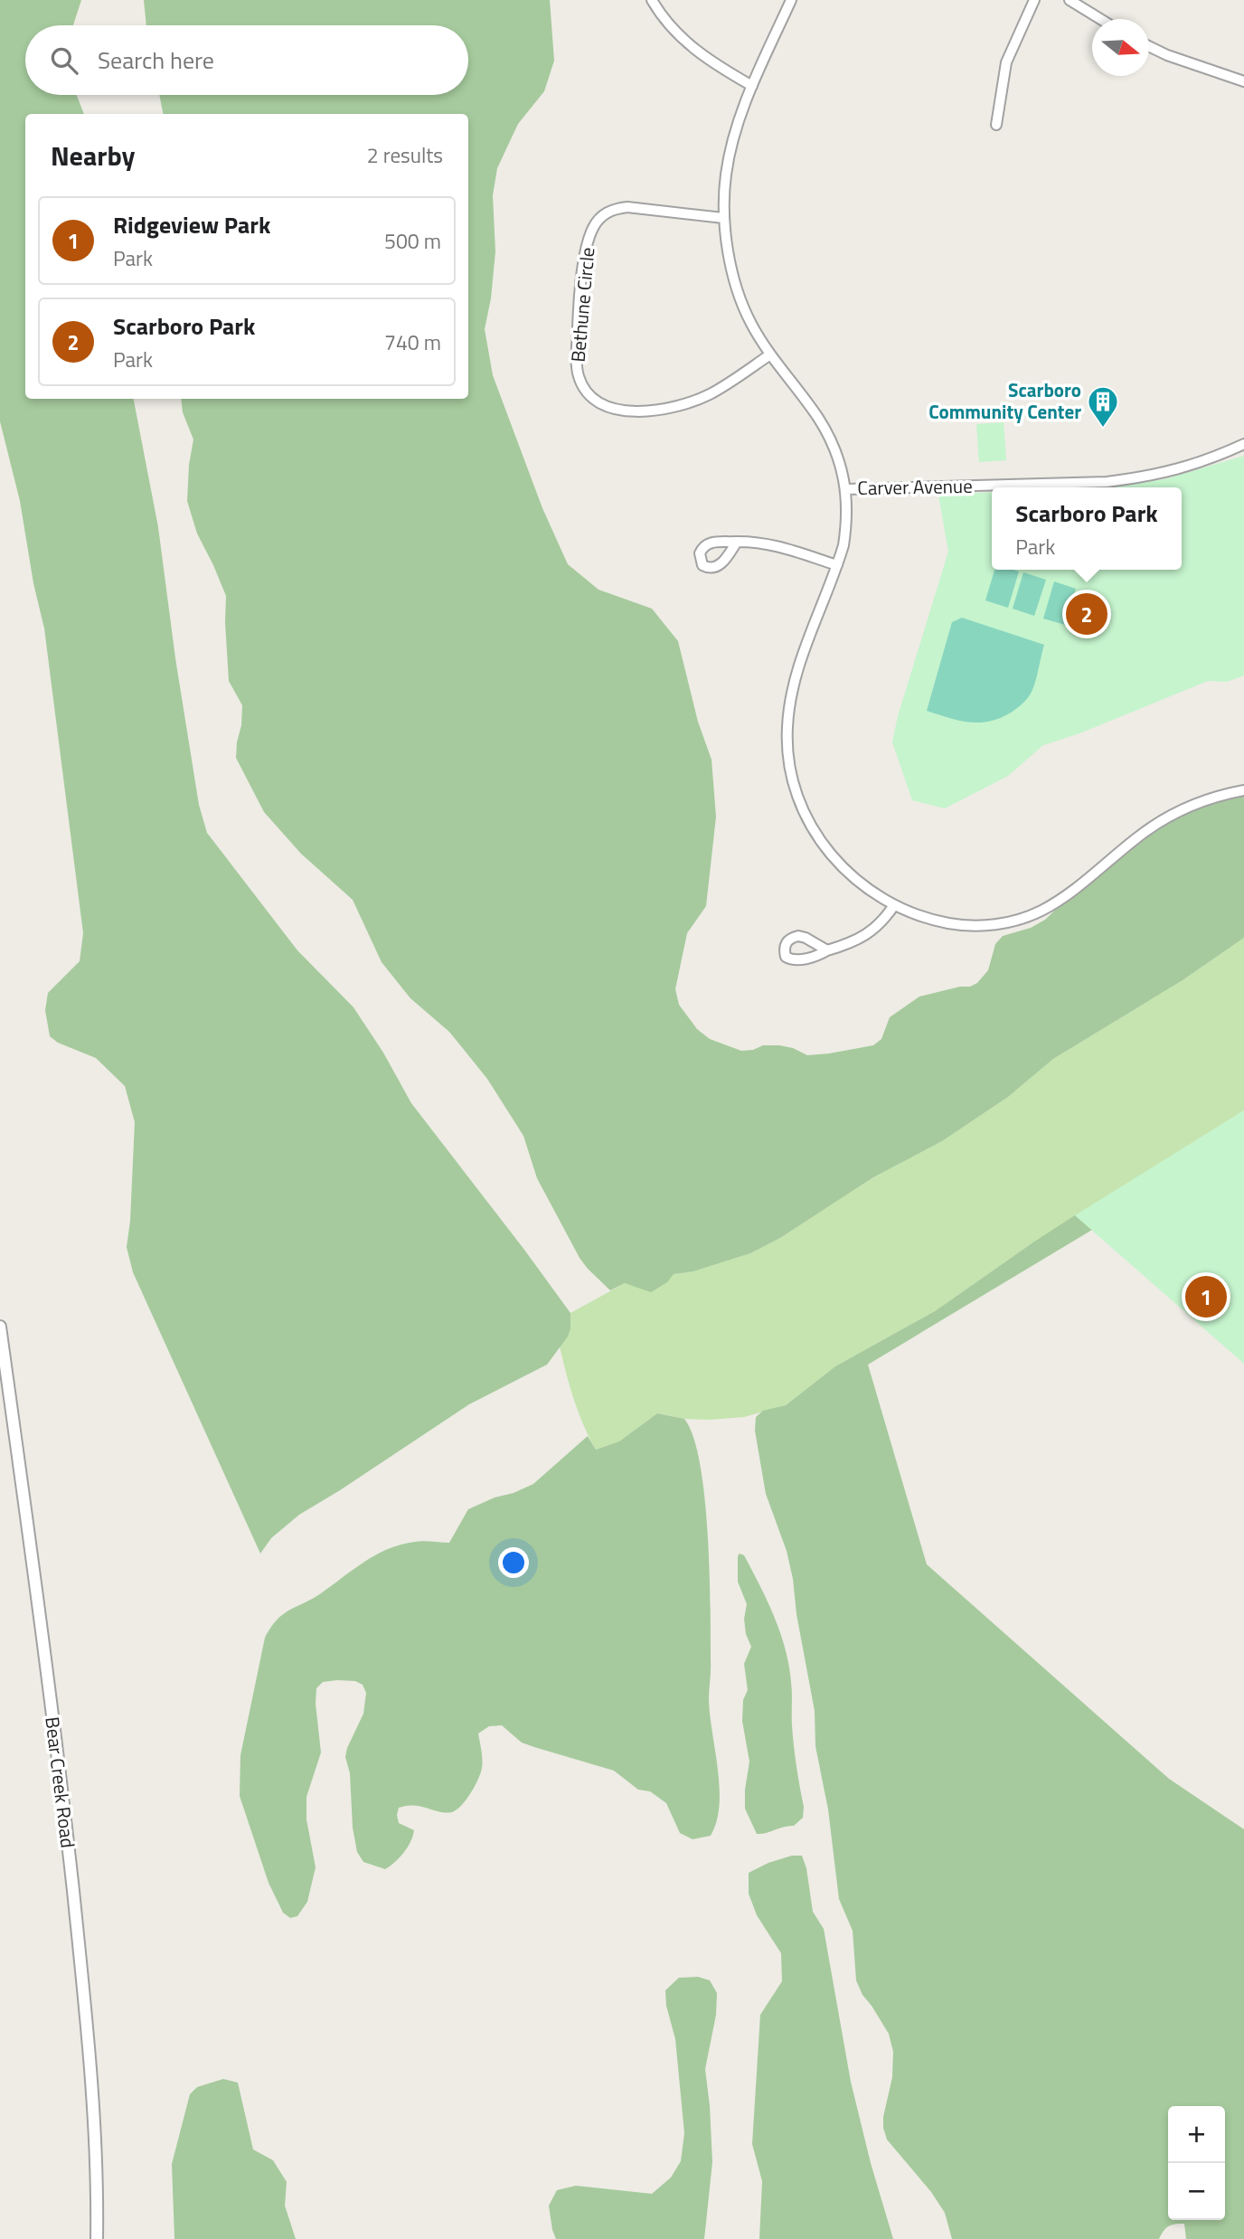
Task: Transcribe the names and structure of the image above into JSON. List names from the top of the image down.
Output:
{
  "streets": {
    "street": ["Bethune Circle", "Carver Avenue", "Bear Creek Road"]
  },
  "places": {
    "building": ["Scarboro Community Center"]
  },
  "north": "right",
  "page": {
    "search": "Search here",
    "heading": ["Nearby", "2 results"],
    "list": [
      {
        "mark": "1",
        "name": "Ridgeview Park",
        "note": "Park",
        "value": "500 m"
      },
      {
        "mark": "2",
        "name": "Scarboro Park",
        "note": "Park",
        "value": "740 m"
      }
    ],
    "popup": ["Scarboro Park", "Park"],
    "pins": ["2", "1"],
    "map_buttons": ["+", "−"]
  }
}
